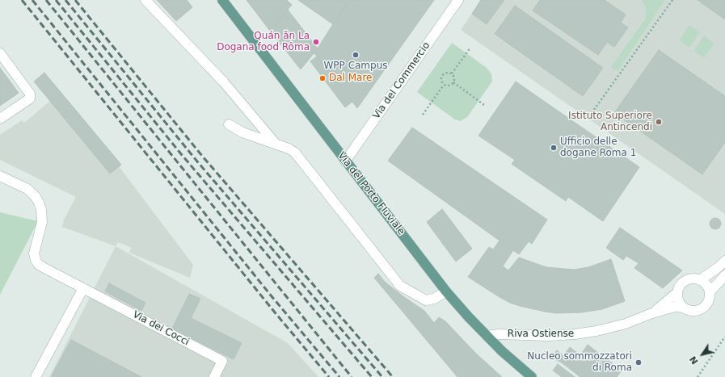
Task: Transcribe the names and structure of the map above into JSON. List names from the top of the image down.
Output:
{
  "streets": {
    "main road": ["Via del Porto Fluviale"],
    "street": ["Via del Commercio", "Via dei Cocci", "Riva Ostiense"]
  },
  "crossings": [
    ["Via del Commercio", "Via del Porto Fluviale"],
    ["Via del Porto Fluviale", "Riva Ostiense"]
  ],
  "places": [
    "Quán ăn La Dogana food Rôma",
    "WPP Campus",
    "Dal Mare",
    "Istituto Superiore Antincendi",
    "Ufficio delle dogane Roma 1",
    "Nucleo sommozzatori di Roma"
  ],
  "north": "bottom left"
}
